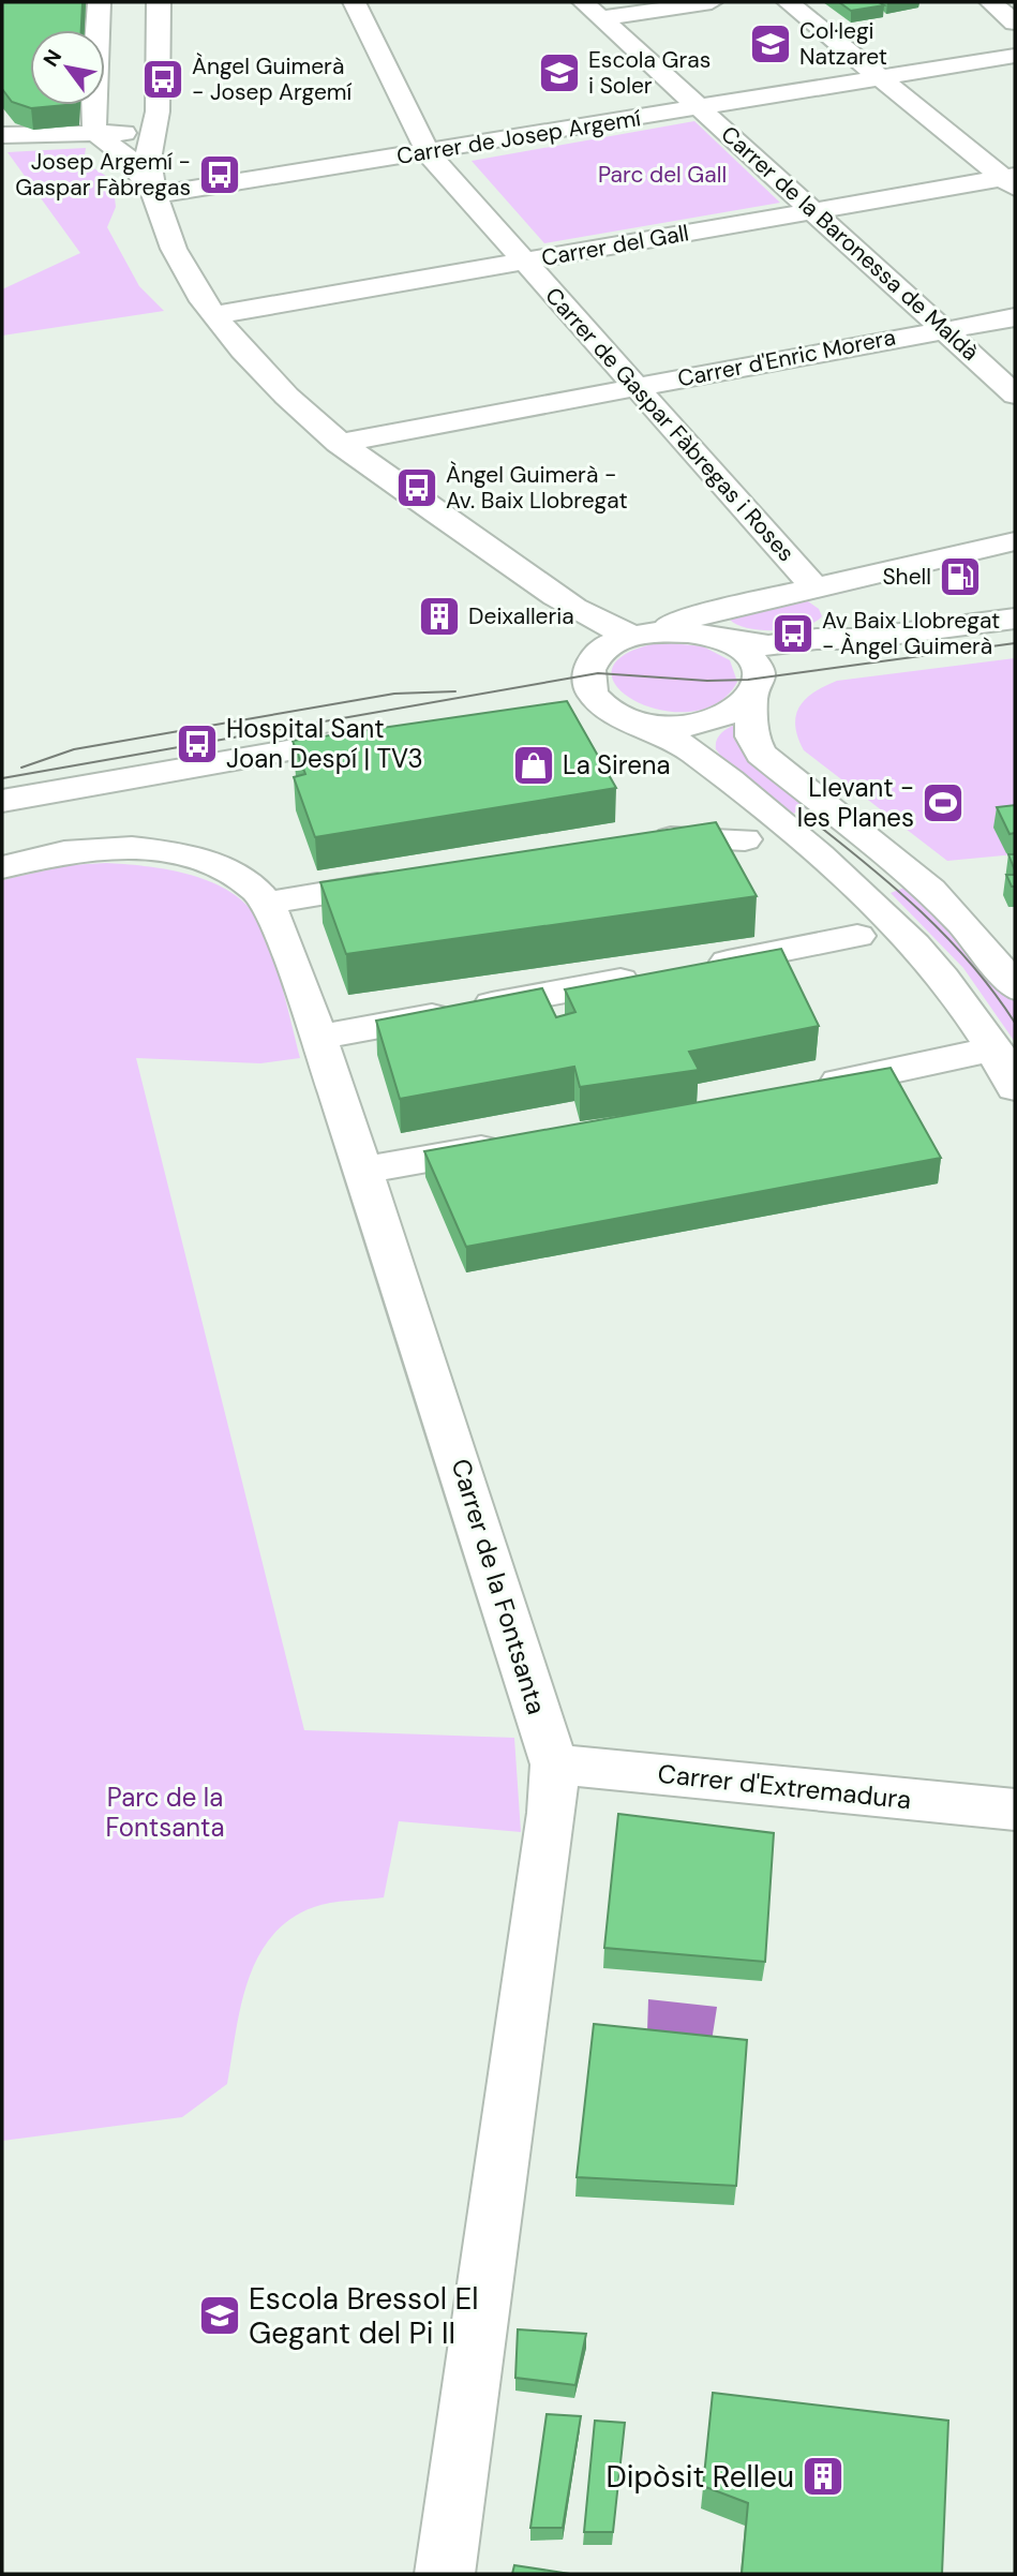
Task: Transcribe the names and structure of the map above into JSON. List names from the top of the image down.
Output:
{
  "streets": {
    "street": [
      "Carrer de Josep Argemí",
      "Carrer de la Baronessa de Maldà",
      "Carrer del Gall",
      "Carrer d'Enric Morera",
      "Carrer de Gaspar Fàbregas i Roses",
      "Carrer de la Fontsanta",
      "Carrer d'Extremadura"
    ]
  },
  "crossings": [
    ["Carrer de Josep Argemí", "Carrer de la Baronessa de Maldà"],
    ["Carrer de Josep Argemí", "Carrer de Gaspar Fàbregas i Roses"],
    ["Carrer de la Baronessa de Maldà", "Carrer del Gall"],
    ["Carrer de la Baronessa de Maldà", "Carrer d'Enric Morera"],
    ["Carrer del Gall", "Carrer de Gaspar Fàbregas i Roses"],
    ["Carrer d'Enric Morera", "Carrer de Gaspar Fàbregas i Roses"],
    ["Carrer de la Fontsanta", "Carrer d'Extremadura"]
  ],
  "parks": ["Parc del Gall", "Parc de la Fontsanta"],
  "places": {
    "school or university": ["Col·legi Natzaret", "Escola Gras i Soler", "Escola Bressol El Gegant del Pi II"],
    "bus stop": [
      "Àngel Guimerà - Josep Argemí",
      "Josep Argemí - Gaspar Fàbregas",
      "Àngel Guimerà - Av. Baix Llobregat",
      "Av Baix Llobregat - Àngel Guimerà",
      "Hospital Sant Joan Despí | TV3"
    ],
    "fuel station": ["Shell"],
    "building": ["Deixalleria", "Dipòsit Relleu"],
    "shop": ["La Sirena"],
    "sports": ["Llevant - les Planes"]
  },
  "north": "top left"
}
